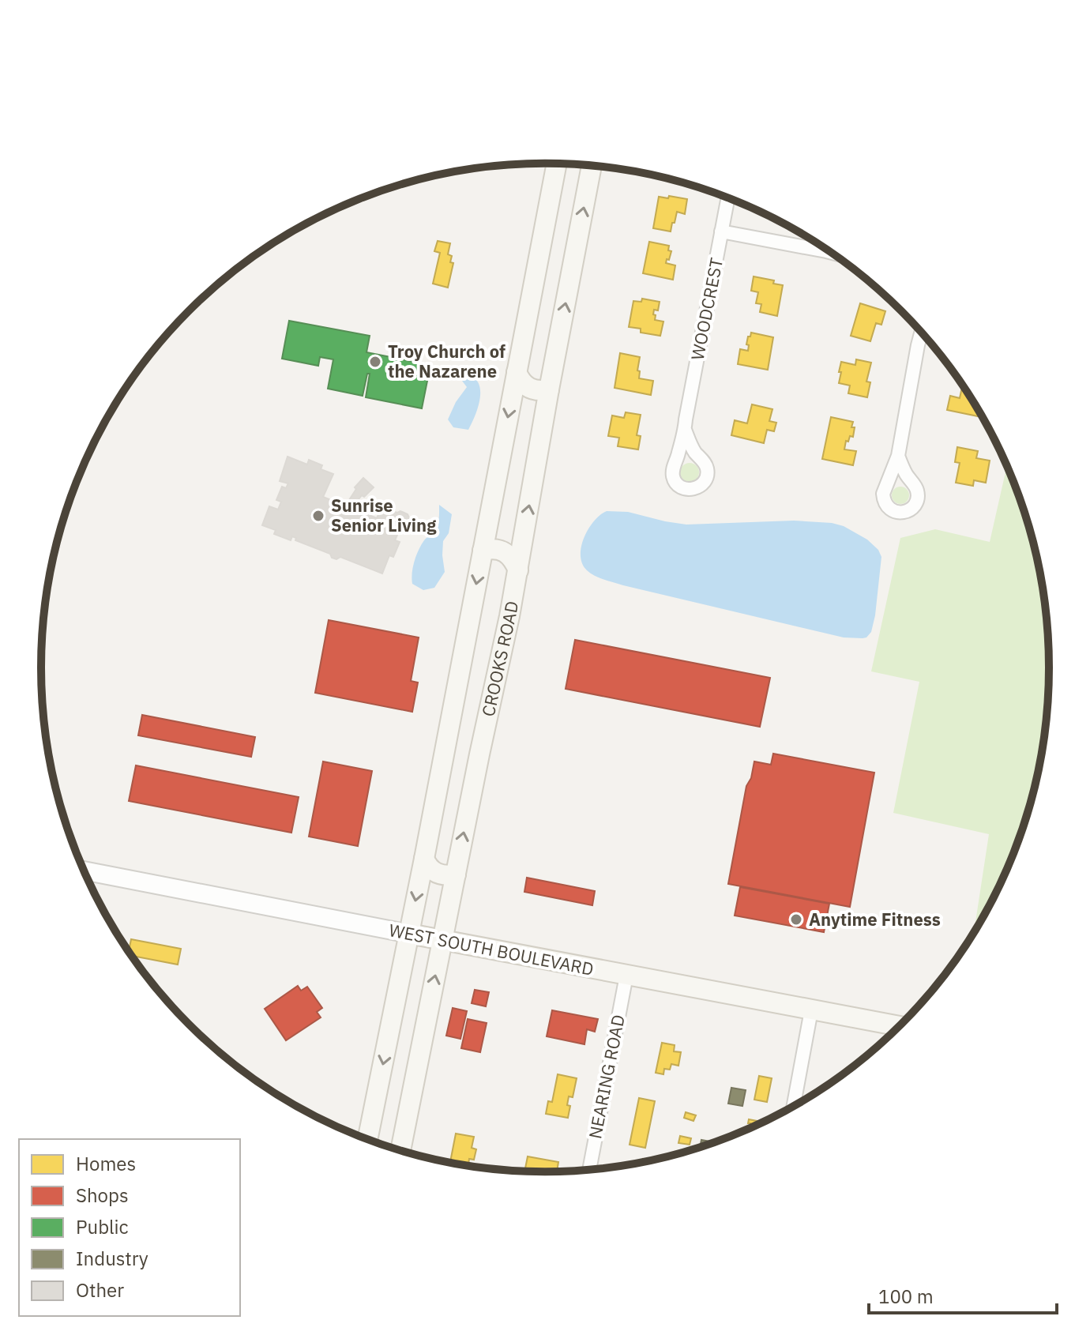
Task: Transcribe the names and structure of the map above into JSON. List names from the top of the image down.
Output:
{
  "streets": {
    "main road": ["CROOKS ROAD", "WEST SOUTH BOULEVARD"],
    "street": ["WOODCREST", "NEARING ROAD"]
  },
  "crossings": [
    ["CROOKS ROAD", "WEST SOUTH BOULEVARD"],
    ["WEST SOUTH BOULEVARD", "NEARING ROAD"]
  ],
  "places": ["Troy Church of the Nazarene", "Sunrise Senior Living", "Anytime Fitness"],
  "legend": [
    "Homes",
    "Shops",
    "Public",
    "Industry",
    "Other"
  ],
  "scale_bar": "100 m"
}
